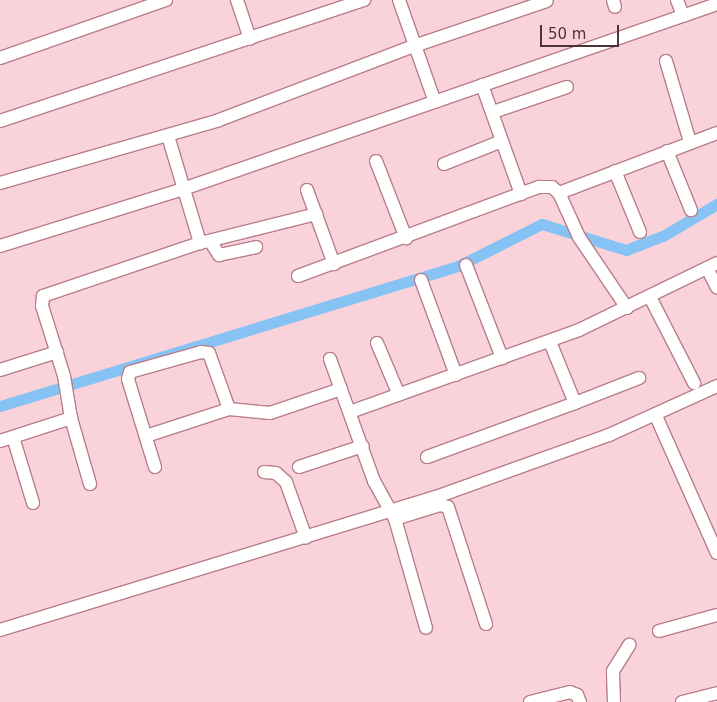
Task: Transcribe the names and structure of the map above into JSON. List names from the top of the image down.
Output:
{
  "scale_bar": "50 m"
}
